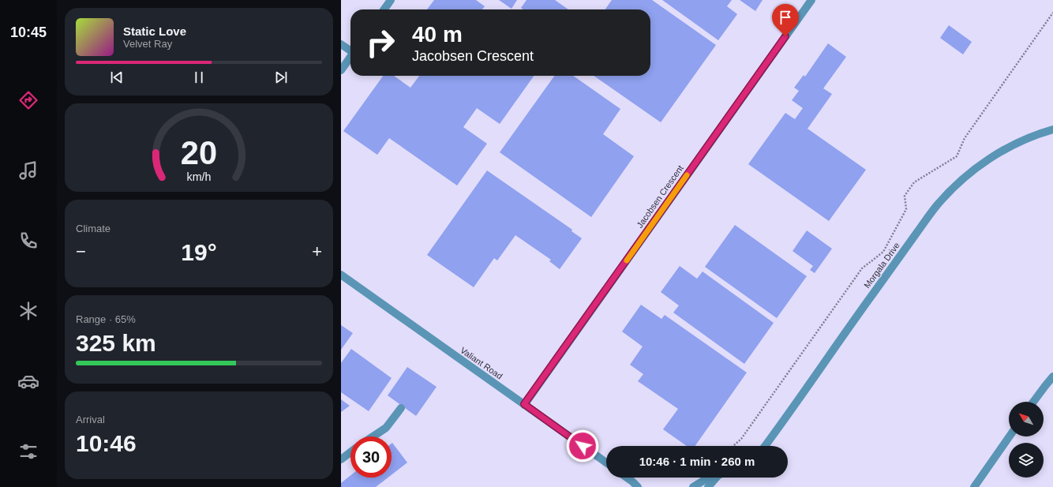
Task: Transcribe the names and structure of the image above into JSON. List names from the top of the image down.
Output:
{
  "streets": {
    "street": ["Jacobsen Crescent", "Morgala Drive", "Valiant Road"]
  },
  "crossings": [
    ["Jacobsen Crescent", "Valiant Road"]
  ],
  "north": "top left",
  "page": {
    "tabs": "10:45",
    "turn": ["40 m", "Jacobsen Crescent"],
    "song": ["Static Love", "Velvet Ray"],
    "tile": [
      "Climate",
      ["Range · 65%", "325 km"],
      ["Arrival", "10:46"]
    ],
    "heat": ["−", "19°", "+"],
    "limit": "30",
    "trip": "10:46 · 1 min · 260 m",
    "gauge": ["20", "km/h"]
  }
}
